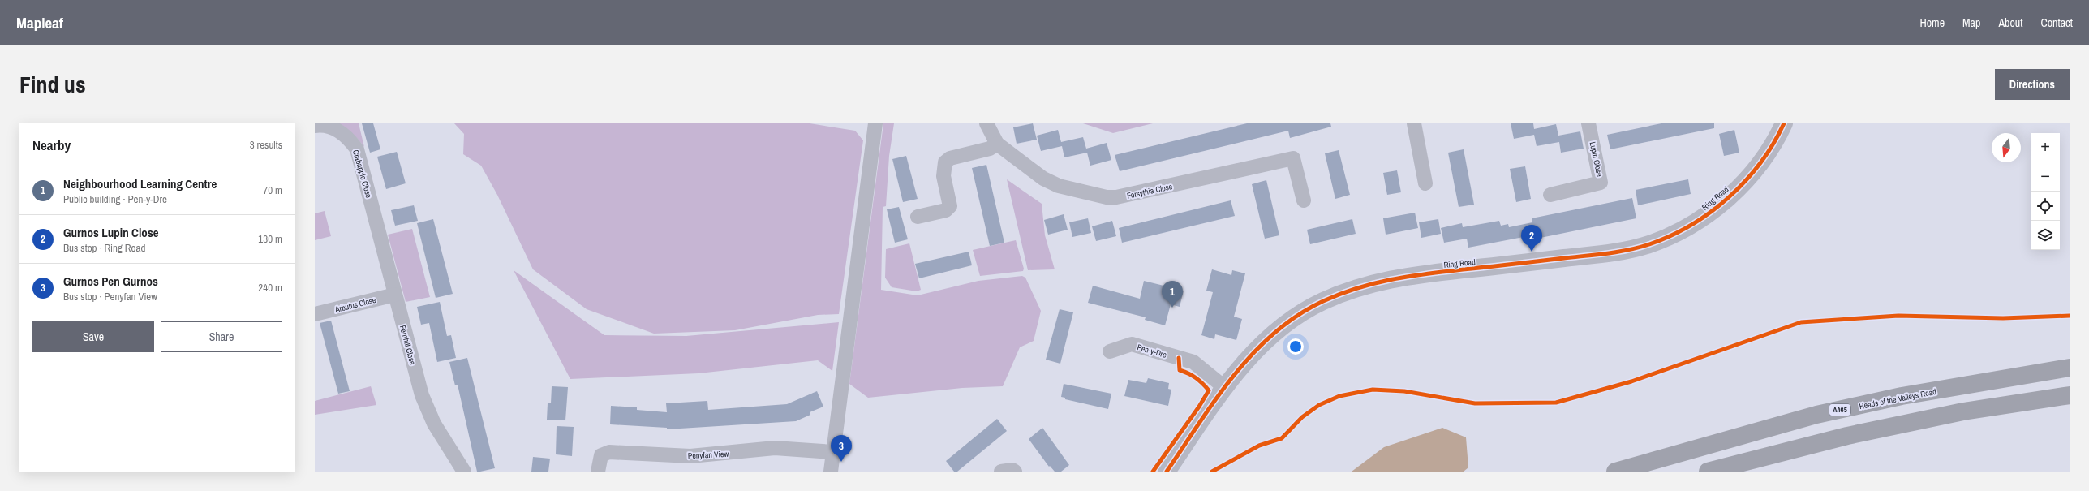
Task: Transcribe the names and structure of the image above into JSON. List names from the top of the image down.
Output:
{
  "streets": {
    "highway": ["Heads of the Valleys Road", "A465"],
    "street": [
      "Lupin Close",
      "Crabapple Close",
      "Forsythia Close",
      "Ring Road",
      "Arbutus Close",
      "Fernhill Close",
      "Pen-y-Dre",
      "Penyfan View"
    ]
  },
  "crossings": [
    ["Crabapple Close", "Fernhill Close"],
    ["Ring Road", "Pen-y-Dre"],
    ["Arbutus Close", "Fernhill Close"]
  ],
  "north": "bottom",
  "page": {
    "header": "Mapleaf",
    "nav": [
      "Home",
      "Map",
      "About",
      "Contact"
    ],
    "title": "Find us",
    "buttons": [
      "Directions",
      ["Save", "Share"]
    ],
    "heading": ["Nearby", "3 results"],
    "map_buttons": ["+", "−"],
    "list": [
      {
        "mark": "1",
        "name": "Neighbourhood Learning Centre",
        "note": "Public building · Pen-y-Dre",
        "value": "70 m"
      },
      {
        "mark": "2",
        "name": "Gurnos Lupin Close",
        "note": "Bus stop · Ring Road",
        "value": "130 m"
      },
      {
        "mark": "3",
        "name": "Gurnos Pen Gurnos",
        "note": "Bus stop · Penyfan View",
        "value": "240 m"
      }
    ],
    "pins": ["2", "1", "3"]
  }
}
